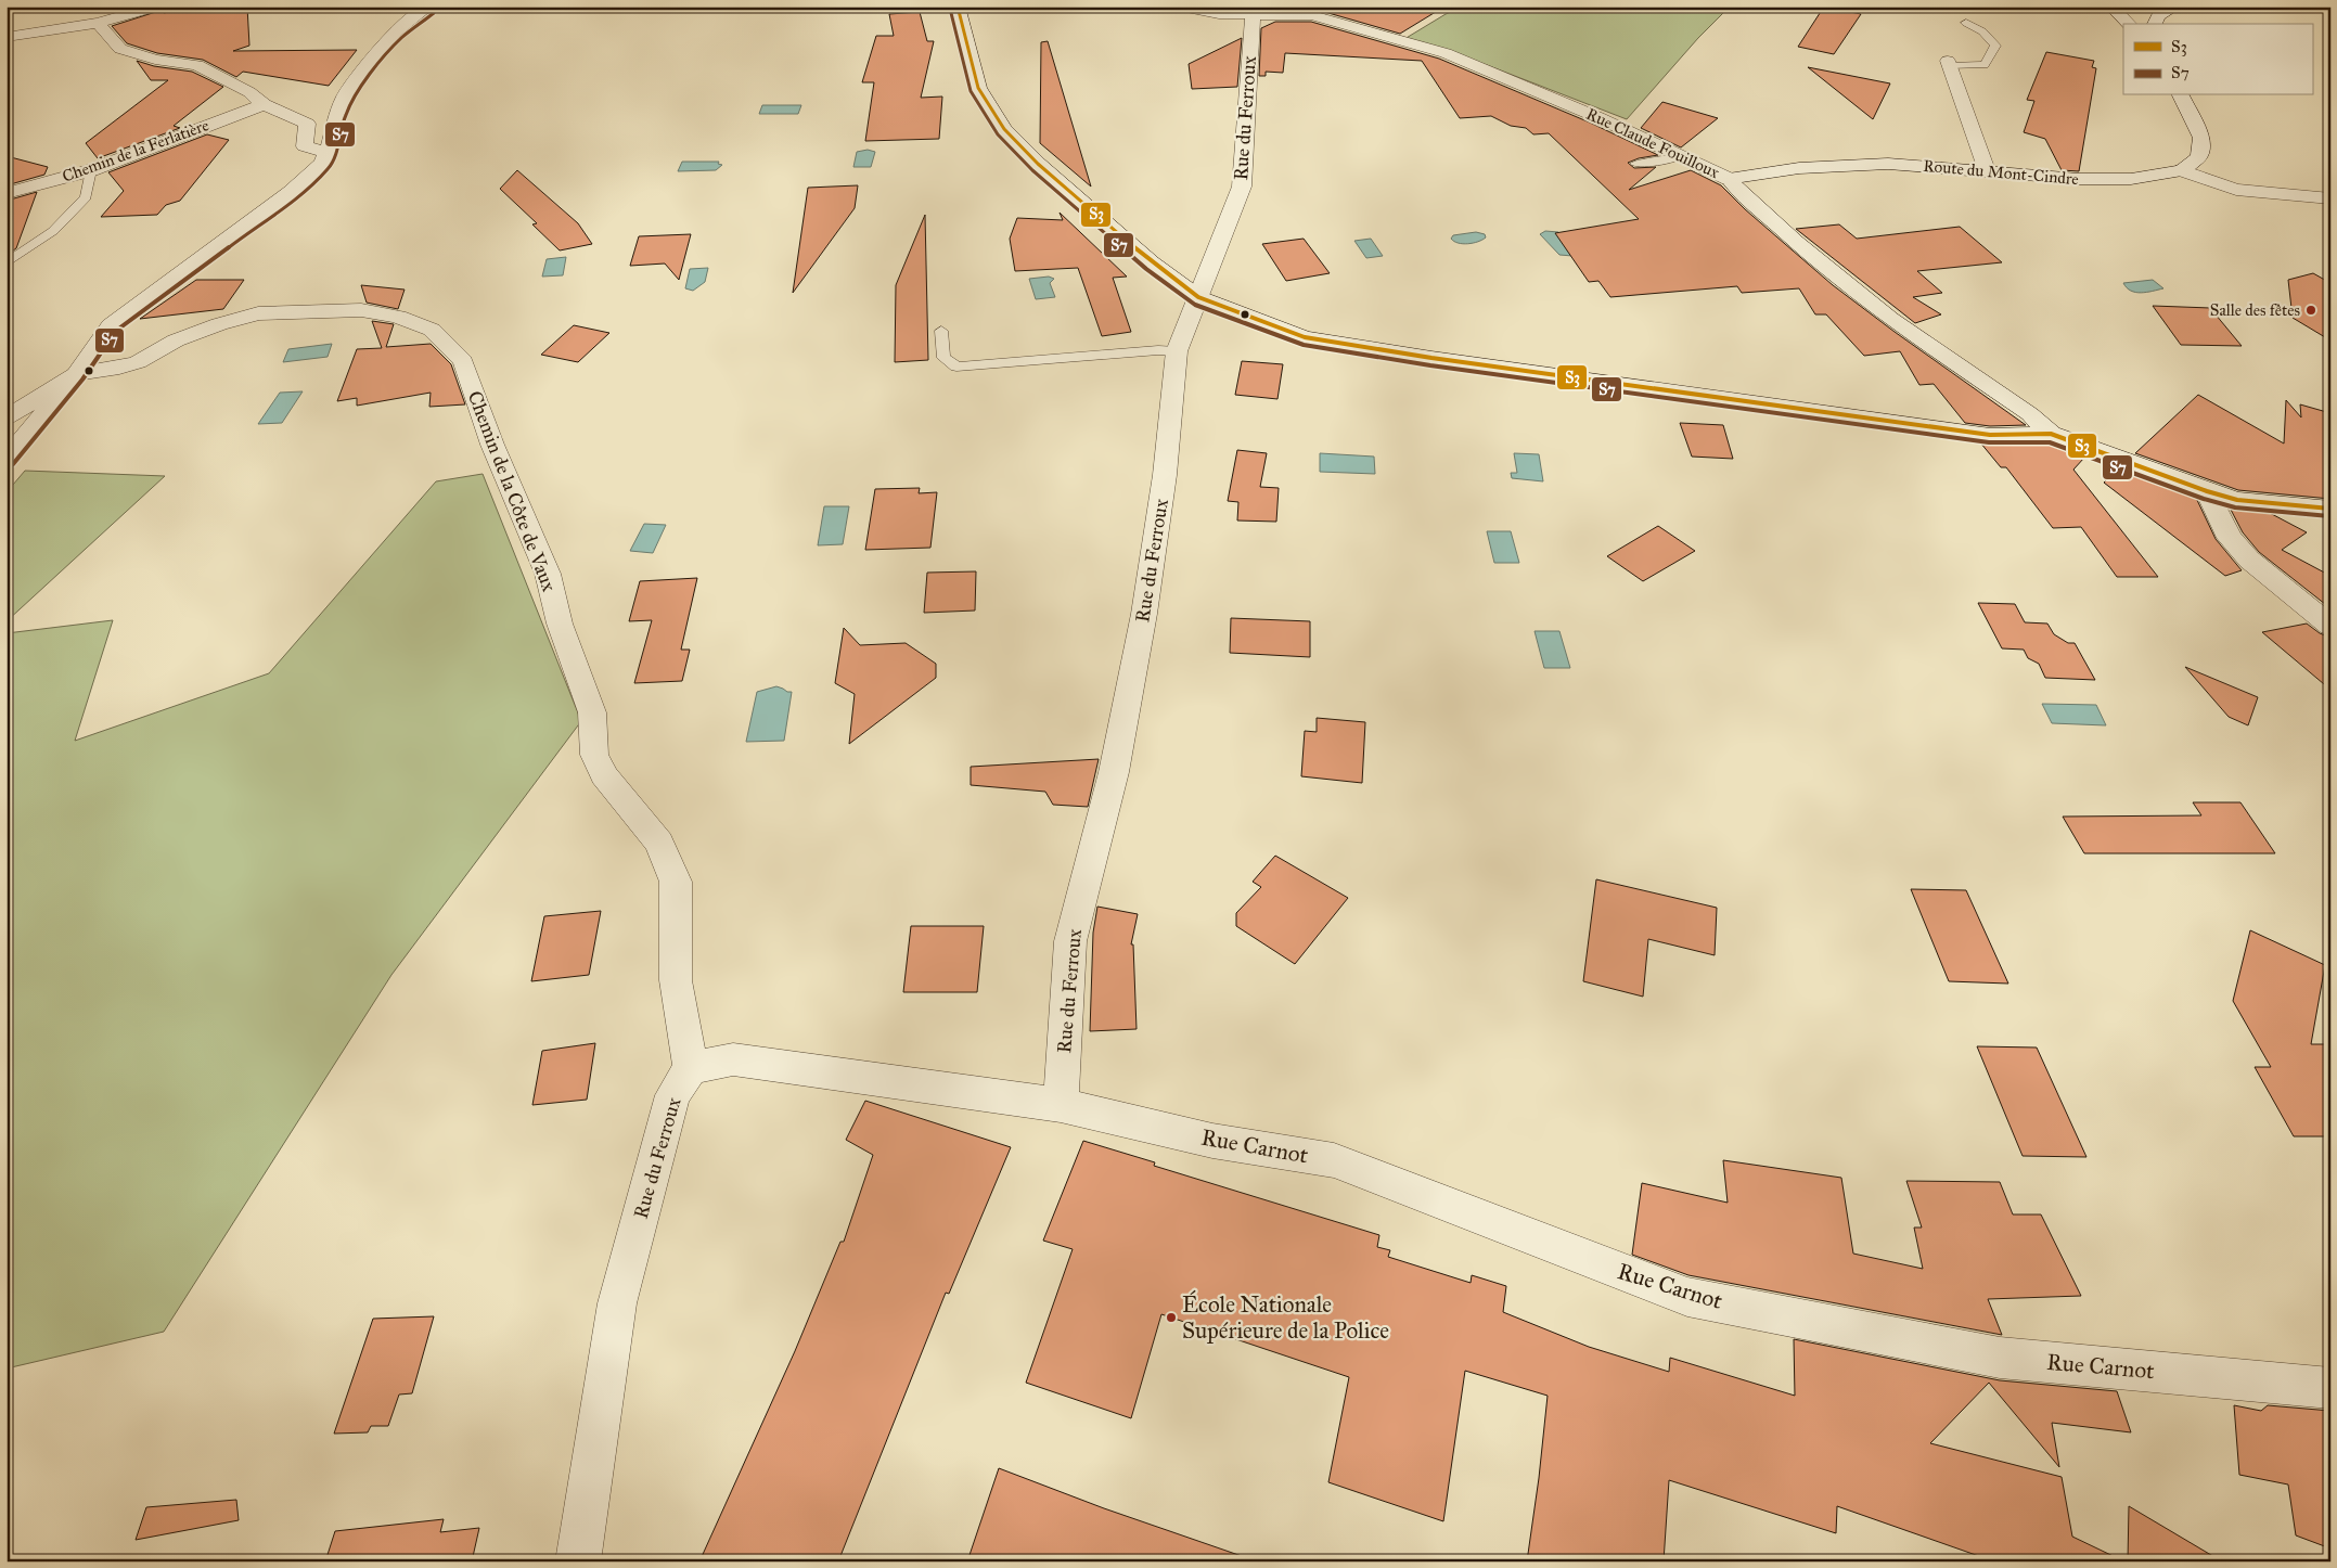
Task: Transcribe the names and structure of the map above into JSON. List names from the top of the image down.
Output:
{
  "streets": {
    "street": [
      "Rue du Ferroux",
      "Rue Claude Fouilloux",
      "Chemin de la Ferlatière",
      "Route du Mont-Cindre",
      "Chemin de la Côte de Vaux",
      "Rue Carnot"
    ]
  },
  "crossings": [
    ["Rue du Ferroux", "Rue Claude Fouilloux"],
    ["Rue du Ferroux", "Chemin de la Côte de Vaux"],
    ["Rue du Ferroux", "Rue Carnot"],
    ["Rue Claude Fouilloux", "Route du Mont-Cindre"]
  ],
  "places": ["Salle des fêtes", "École Nationale Supérieure de la Police"],
  "lines": ["transit line S3", "transit line S7"],
  "legend": ["S3", "S7"]
}
